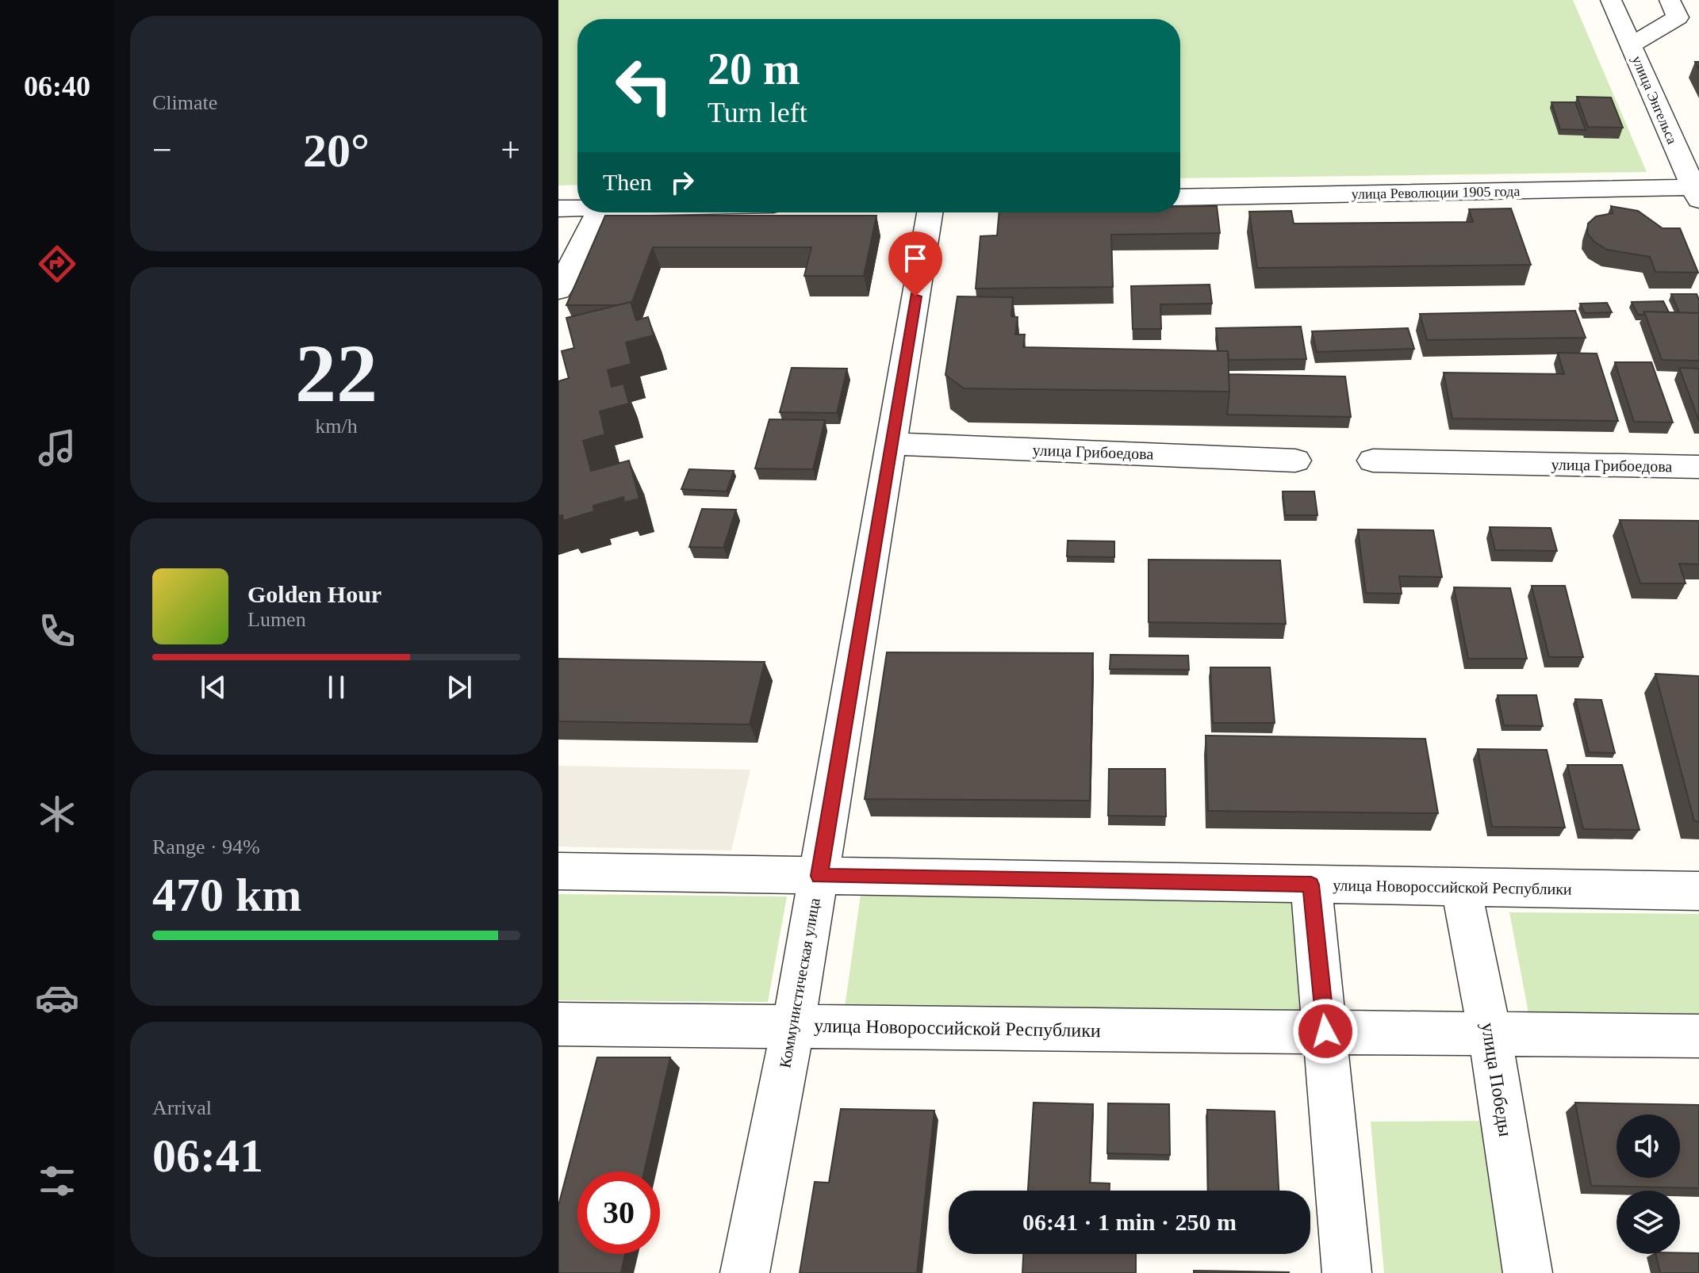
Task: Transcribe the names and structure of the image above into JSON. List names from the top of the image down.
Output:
{
  "streets": {
    "street": [
      "улица Энгельса",
      "улица Революции 1905 года",
      "улица Грибоедова",
      "улица Новороссийской Республики",
      "Коммунистическая улица",
      "улица Победы"
    ]
  },
  "crossings": [
    ["улица Энгельса", "улица Революции 1905 года"],
    ["улица Грибоедова", "Коммунистическая улица"],
    ["улица Новороссийской Республики", "Коммунистическая улица"],
    ["улица Новороссийской Республики", "улица Победы"]
  ],
  "page": {
    "tabs": "06:40",
    "tile": [
      "Climate",
      ["22", "km/h"],
      ["Range · 94%", "470 km"],
      ["Arrival", "06:41"]
    ],
    "turn": ["20 m", "Turn left"],
    "heat": ["−", "20°", "+"],
    "then": "Then",
    "song": ["Golden Hour", "Lumen"],
    "limit": "30",
    "trip": "06:41 · 1 min · 250 m"
  }
}
